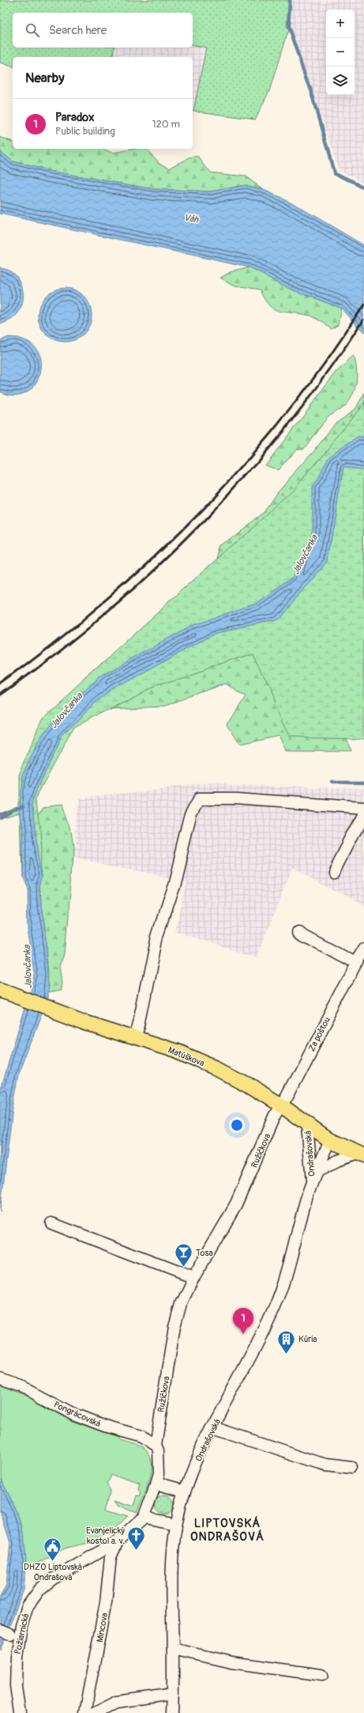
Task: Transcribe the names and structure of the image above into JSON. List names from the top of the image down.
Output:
{
  "streets": {
    "main road": ["Matúškova"],
    "street": [
      "Za poštou",
      "Ružičkova",
      "Ondrašovská",
      "Pongrácovská",
      "Mincova",
      "Požiarnická"
    ]
  },
  "crossings": [
    ["Za poštou", "Matúškova"],
    ["Za poštou", "Ružičkova"],
    ["Matúškova", "Ružičkova"],
    ["Matúškova", "Ondrašovská"],
    ["Ružičkova", "Pongrácovská"],
    ["Ružičkova", "Požiarnická"],
    ["Mincova", "Požiarnická"]
  ],
  "districts": ["LIPTOVSKÁ ONDRAŠOVÁ"],
  "water": ["Váh", "Jalovčanka"],
  "places": {
    "bar": ["Tosa"],
    "building": ["Kúria"],
    "church": ["Evanjelický kostol a. v."],
    "public building": ["DHZO Liptovská Ondrašová"]
  },
  "page": {
    "map_buttons": ["+", "−"],
    "search": "Search here",
    "heading": "Nearby",
    "list": [
      {
        "mark": "1",
        "name": "Paradox",
        "note": "Public building",
        "value": "120 m"
      }
    ],
    "pins": "1"
  }
}
